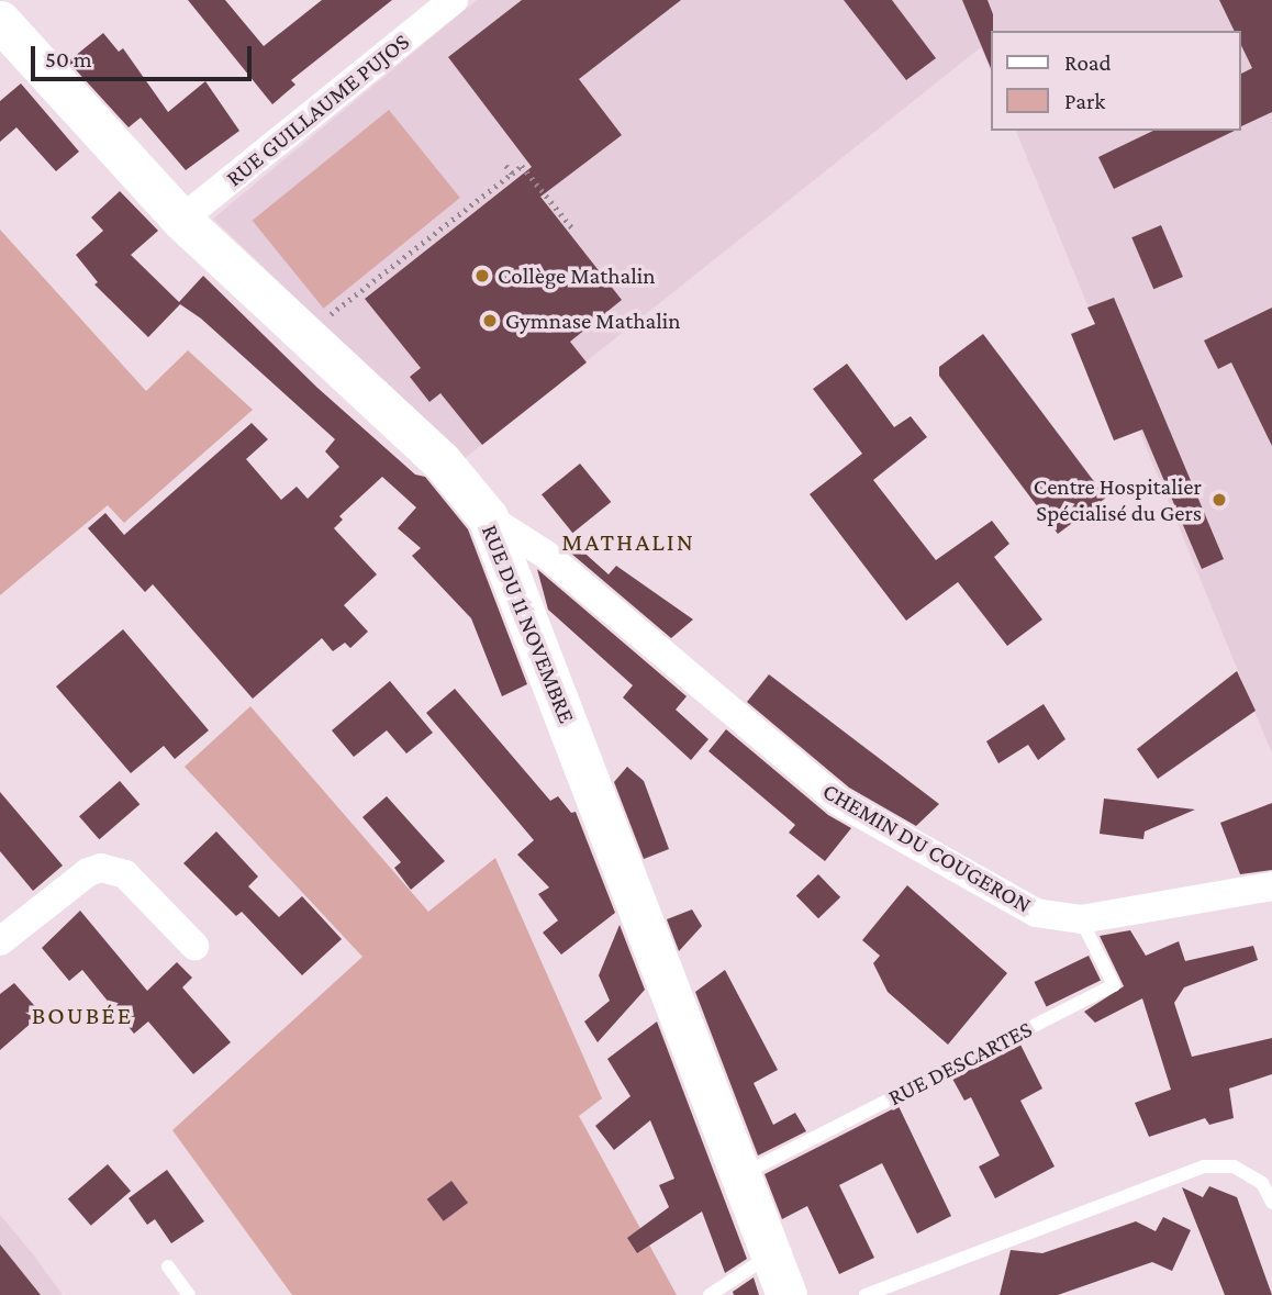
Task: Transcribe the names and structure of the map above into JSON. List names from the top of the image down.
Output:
{
  "streets": {
    "main road": ["RUE DU 11 NOVEMBRE"],
    "street": ["RUE GUILLAUME PUJOS", "CHEMIN DU COUGERON"],
    "lane": ["RUE DESCARTES"]
  },
  "crossings": [
    ["RUE GUILLAUME PUJOS", "RUE DU 11 NOVEMBRE"],
    ["RUE DU 11 NOVEMBRE", "CHEMIN DU COUGERON"],
    ["RUE DU 11 NOVEMBRE", "RUE DESCARTES"],
    ["CHEMIN DU COUGERON", "RUE DESCARTES"]
  ],
  "districts": ["MATHALIN", "BOUBÉE"],
  "places": ["Collège Mathalin", "Gymnase Mathalin", "Centre Hospitalier Spécialisé du Gers"],
  "legend": ["Road", "Park"],
  "scale_bar": "50 m"
}
